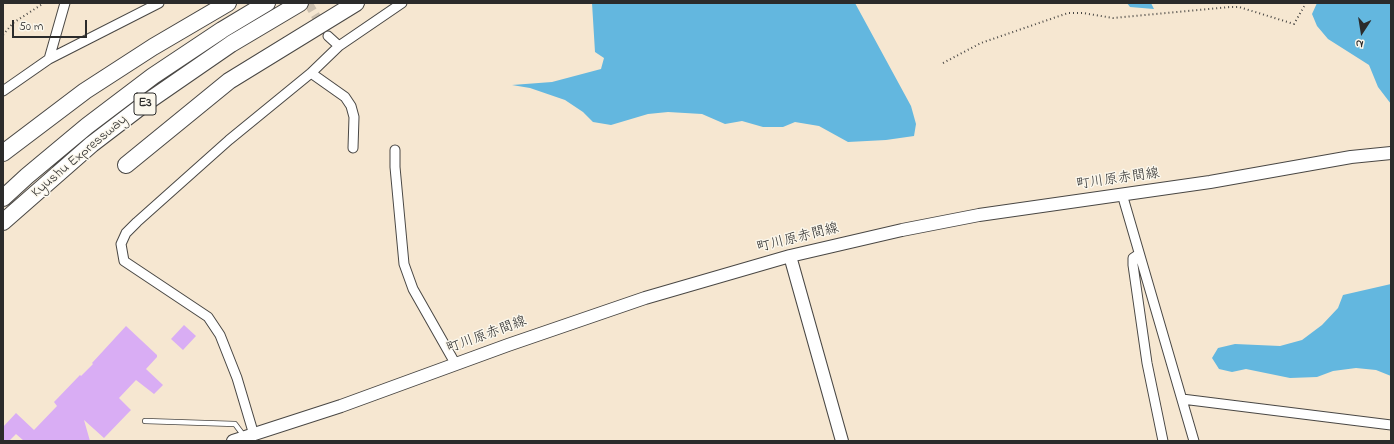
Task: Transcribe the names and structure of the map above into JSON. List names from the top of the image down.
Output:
{
  "streets": {
    "highway": ["E3", "Kyushu Expressway"],
    "main road": ["町川原赤間線"]
  },
  "scale_bar": "50 m",
  "north": "bottom"
}
